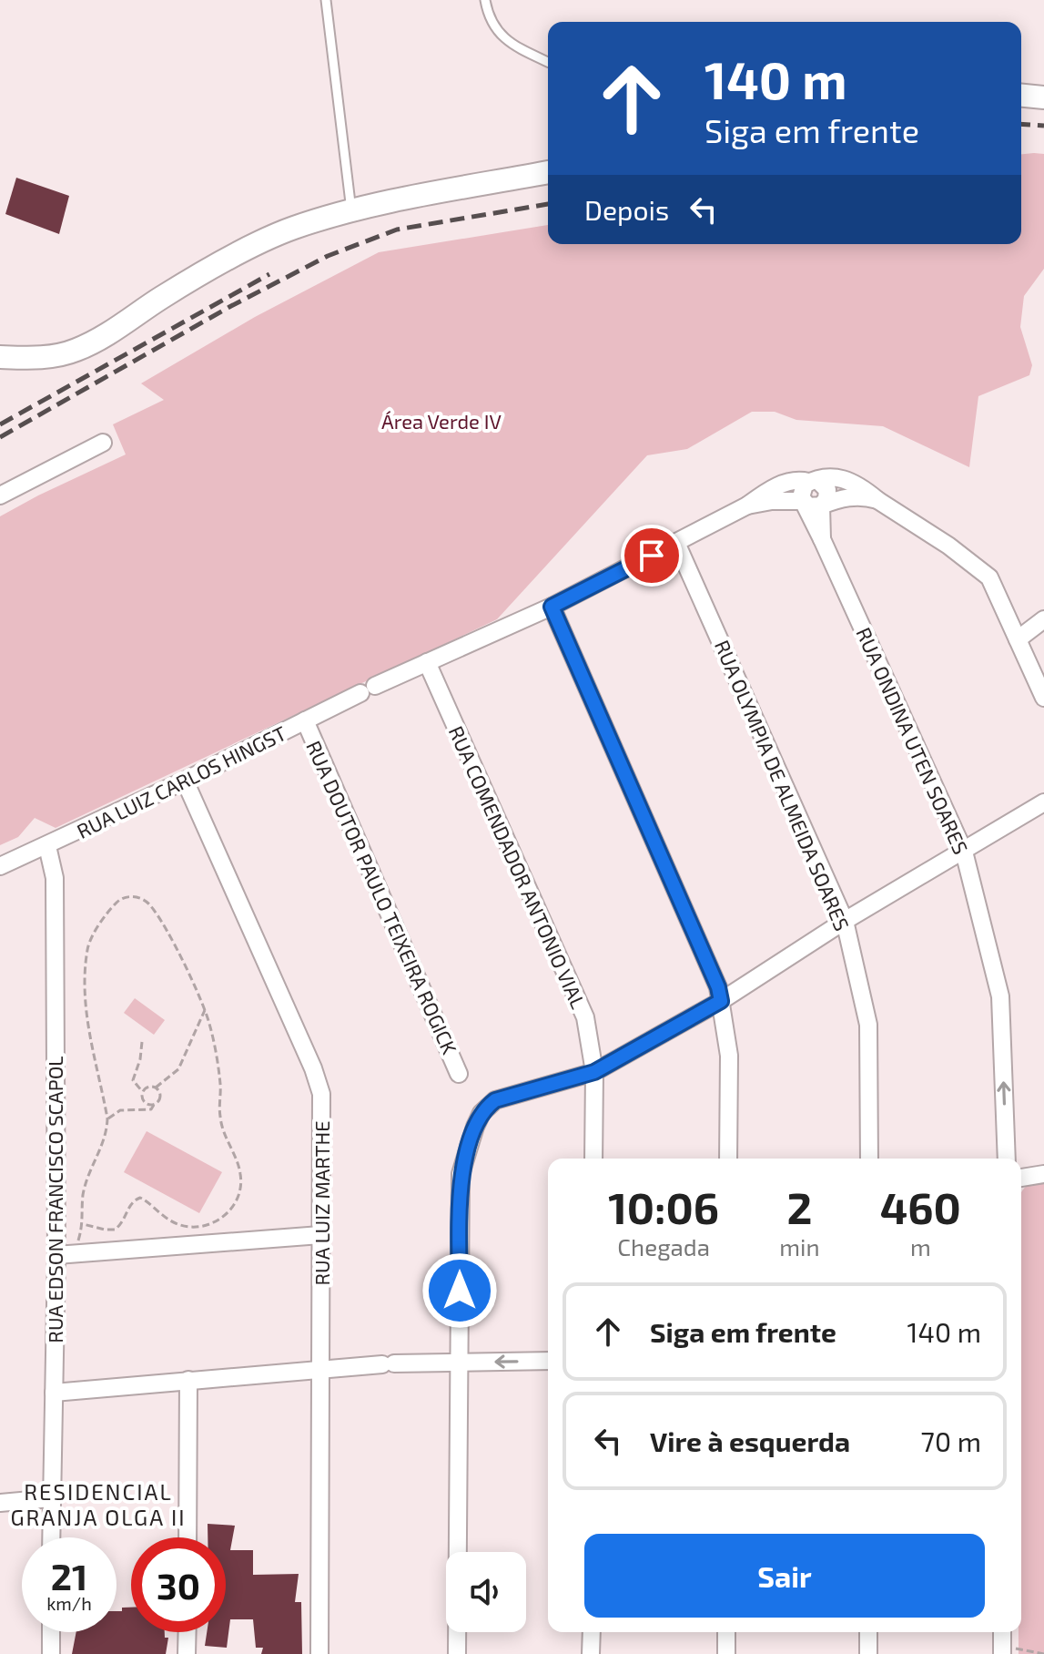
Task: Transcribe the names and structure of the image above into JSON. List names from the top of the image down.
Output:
{
  "streets": {
    "street": [
      "RUA ONDINA UTEN SOARES",
      "RUA LUIZ CARLOS HINGST",
      "RUA OLYMPIA DE ALMEIDA SOARES",
      "RUA COMENDADOR ANTONIO VIAL",
      "RUA DOUTOR PAULO TEIXEIRA ROGICK",
      "RUA EDSON FRANCISCO SCAPOL",
      "RUA LUIZ MARTHE"
    ]
  },
  "crossings": [
    ["RUA ONDINA UTEN SOARES", "RUA LUIZ CARLOS HINGST"],
    ["RUA LUIZ CARLOS HINGST", "RUA OLYMPIA DE ALMEIDA SOARES"],
    ["RUA LUIZ CARLOS HINGST", "RUA COMENDADOR ANTONIO VIAL"],
    ["RUA LUIZ CARLOS HINGST", "RUA DOUTOR PAULO TEIXEIRA ROGICK"],
    ["RUA LUIZ CARLOS HINGST", "RUA EDSON FRANCISCO SCAPOL"],
    ["RUA LUIZ CARLOS HINGST", "RUA LUIZ MARTHE"]
  ],
  "one_way": ["RUA ONDINA UTEN SOARES"],
  "districts": ["RESIDENCIAL GRANJA OLGA II"],
  "parks": ["Área Verde IV"],
  "page": {
    "turn": ["140 m", "Siga em frente"],
    "then": "Depois",
    "eta": [
      "10:06",
      "Chegada",
      "2",
      "min",
      "460",
      "m"
    ],
    "list": [
      {
        "name": "Siga em frente",
        "value": "140 m"
      },
      {
        "name": "Vire à esquerda",
        "value": "70 m"
      }
    ],
    "buttons": "Sair",
    "speed": "21 km/h",
    "limit": "30"
  }
}
